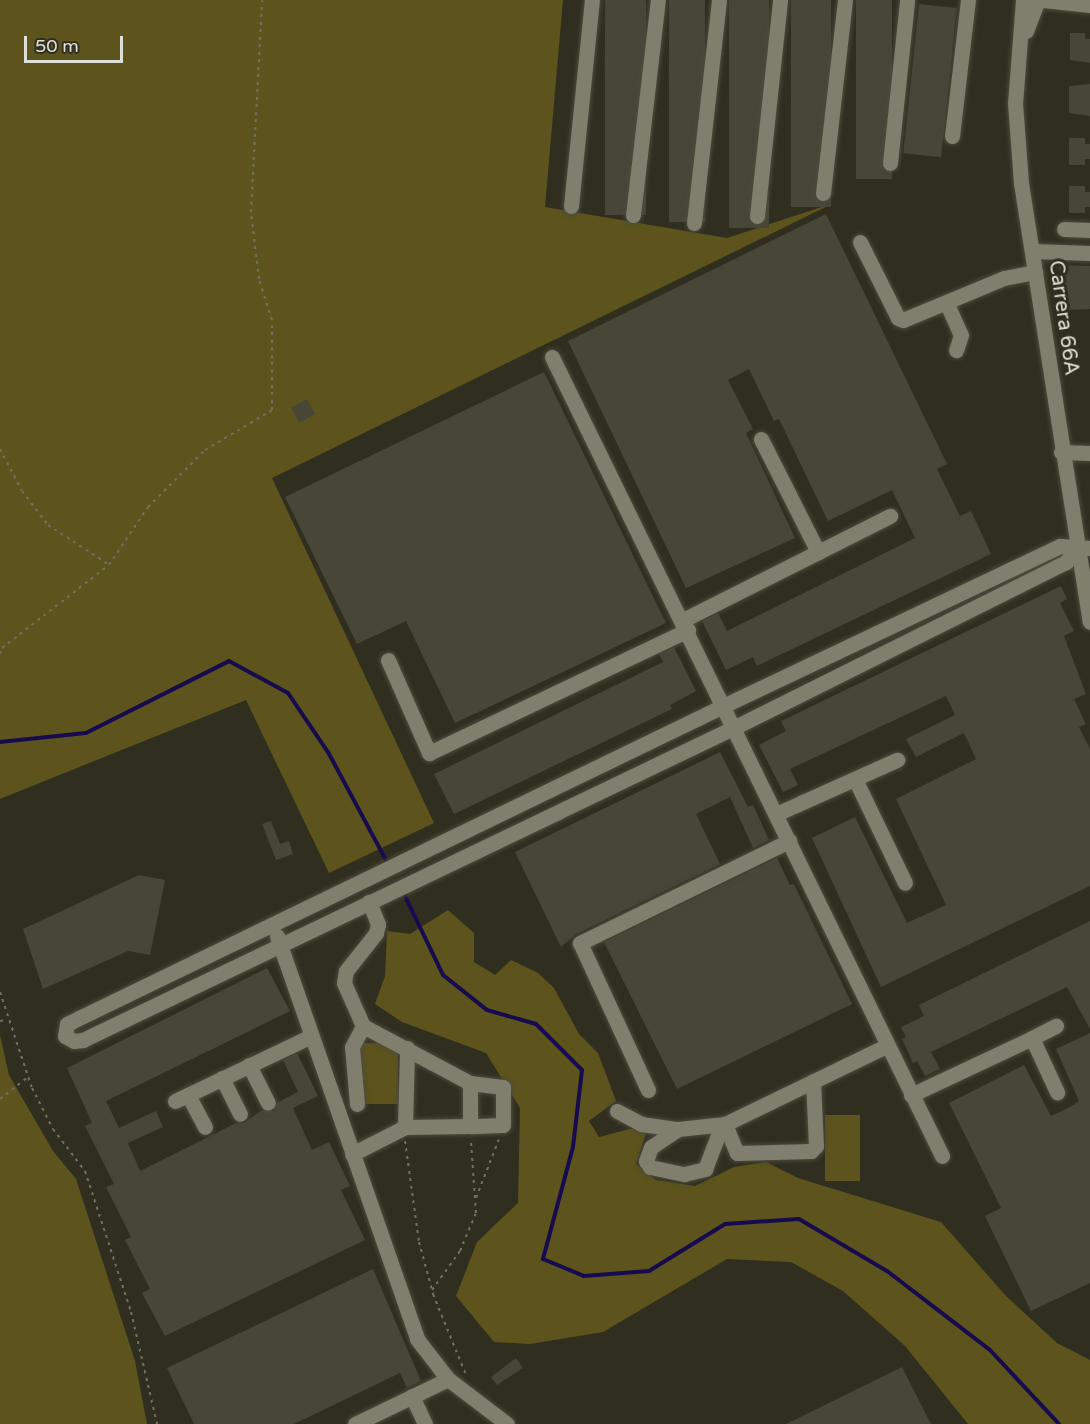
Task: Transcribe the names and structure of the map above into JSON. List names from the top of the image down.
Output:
{
  "streets": {
    "street": ["Carrera 66A"]
  },
  "scale_bar": "50 m"
}
